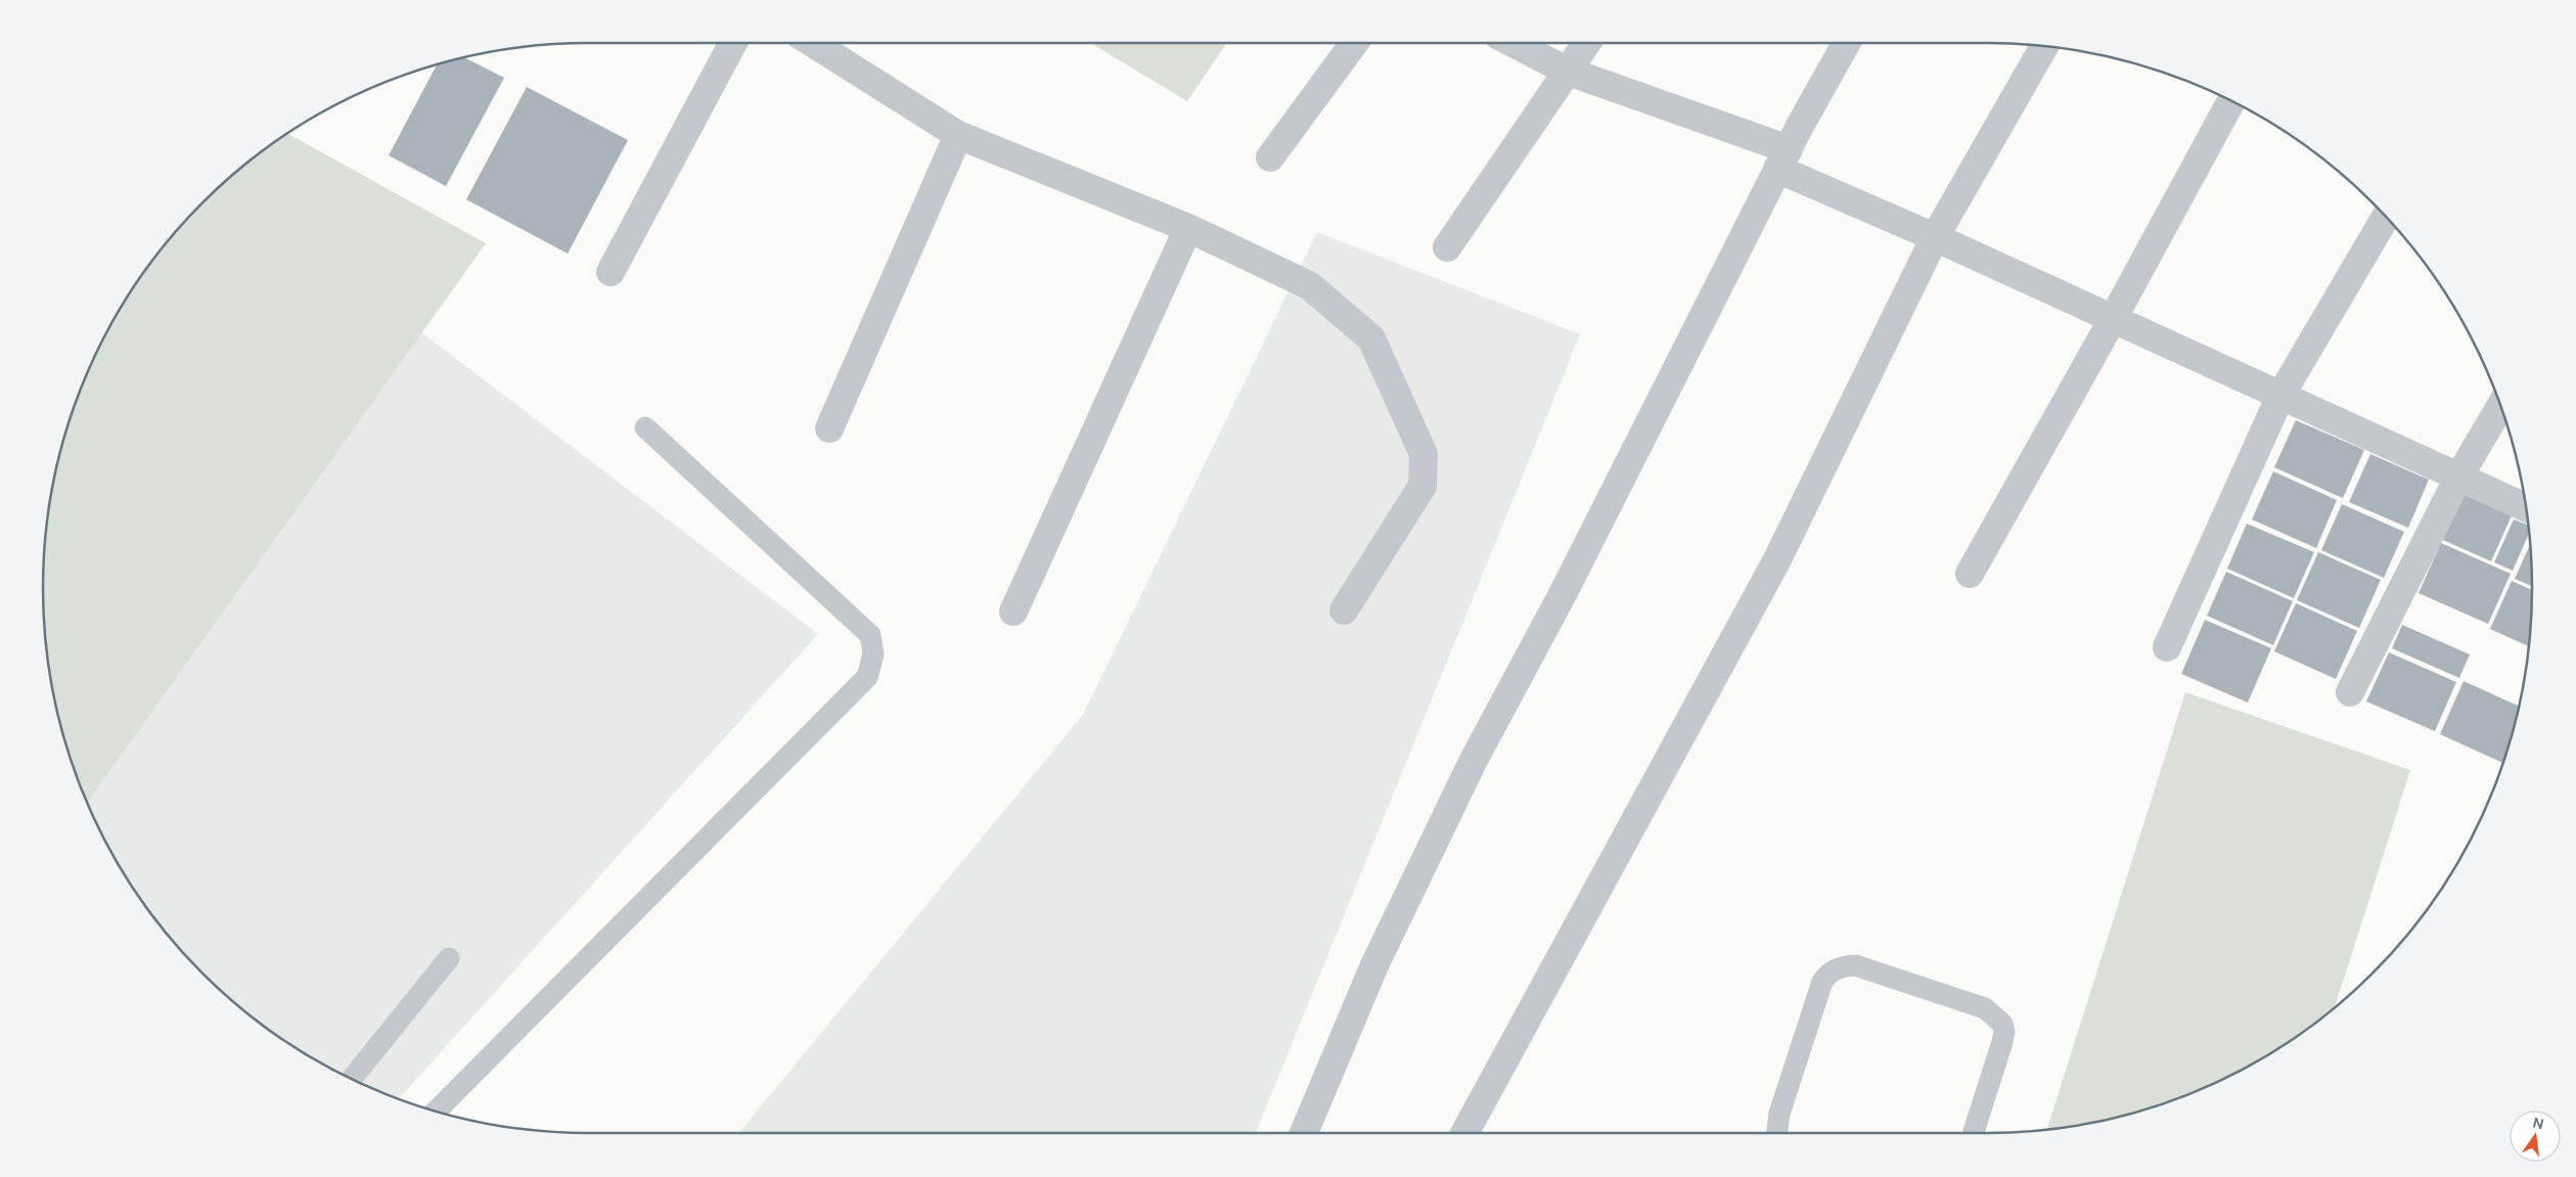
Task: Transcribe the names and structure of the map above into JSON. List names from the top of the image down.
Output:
{
  "north": "top"
}
